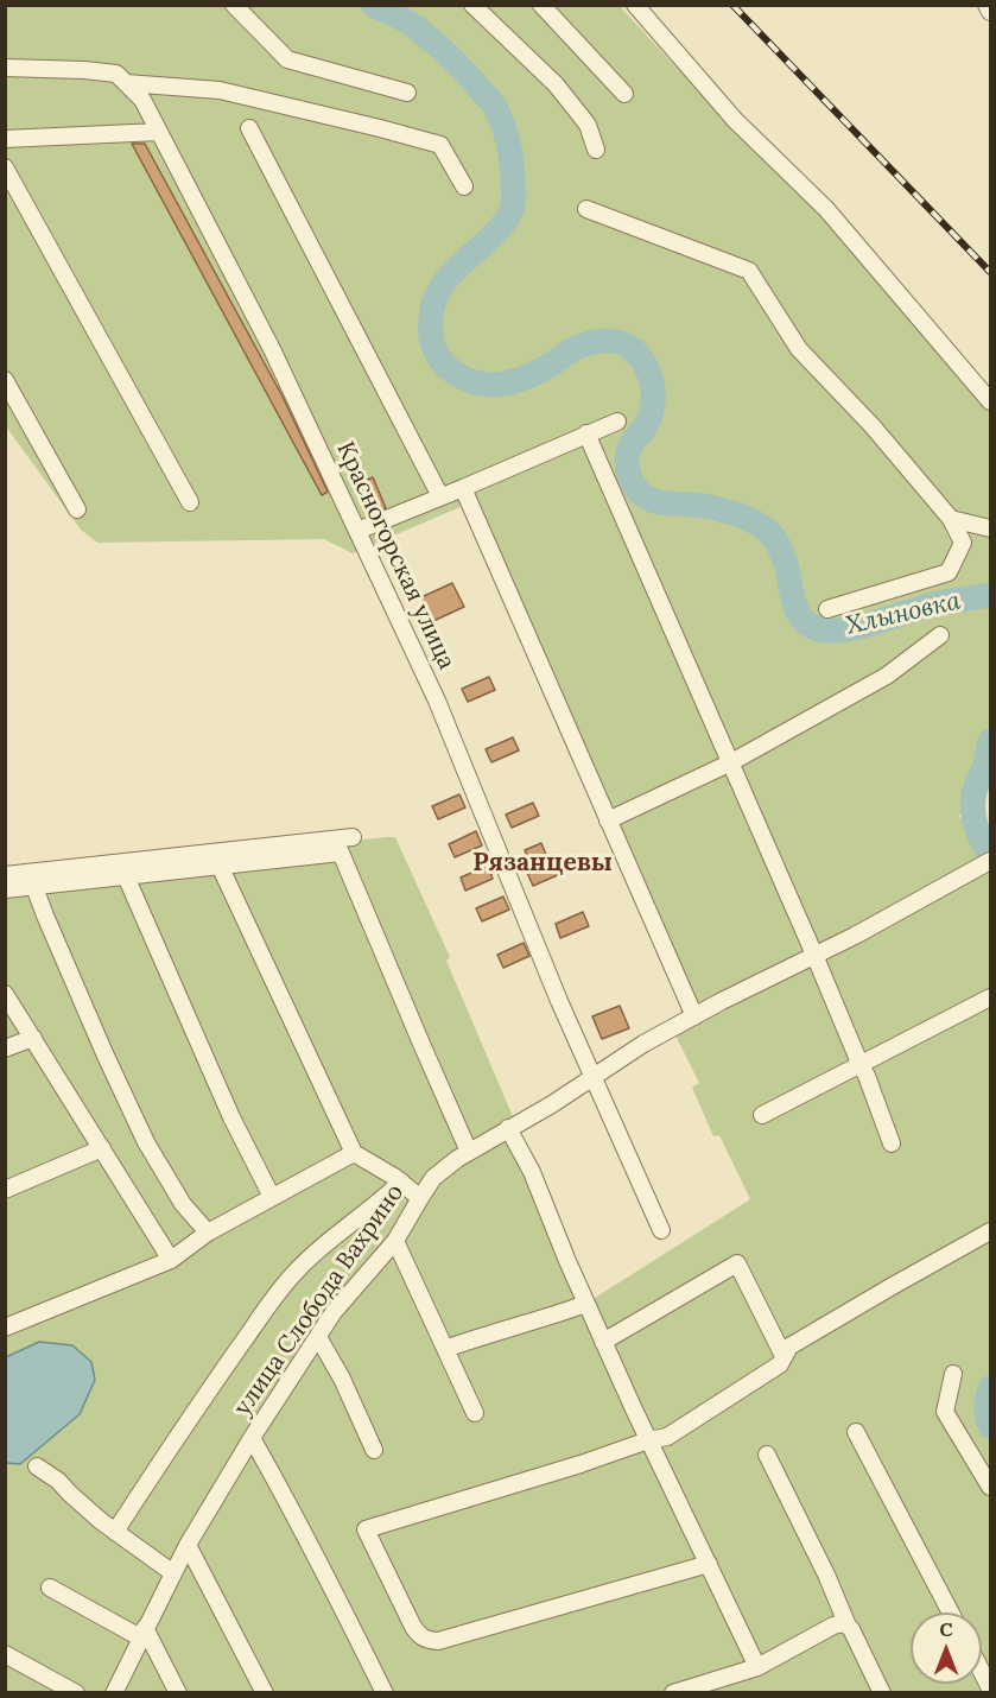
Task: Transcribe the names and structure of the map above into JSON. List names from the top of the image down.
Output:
{
  "streets": {
    "street": ["Красногорская улица", "улица Слобода Вахрино"]
  },
  "crossings": [
    ["Красногорская улица", "улица Слобода Вахрино"]
  ],
  "districts": ["Рязанцевы"],
  "water": ["Хлыновка"],
  "north": "top"
}
